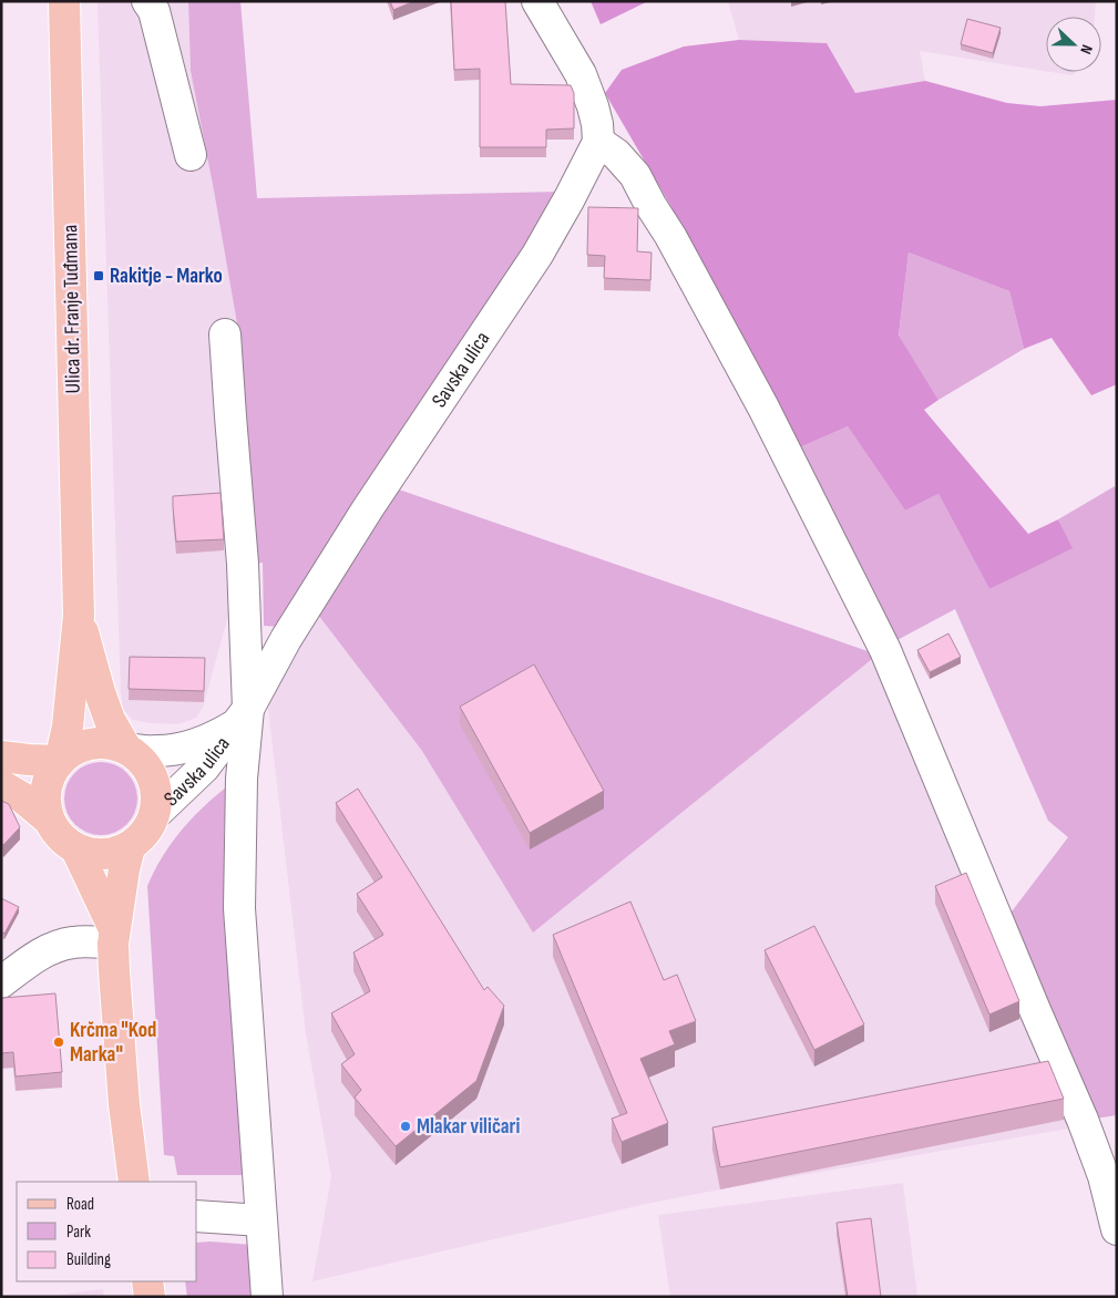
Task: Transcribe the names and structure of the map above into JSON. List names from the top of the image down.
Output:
{
  "streets": {
    "main road": ["Ulica dr. Franje Tuđmana"],
    "street": ["Savska ulica"]
  },
  "crossings": [
    ["Ulica dr. Franje Tuđmana", "Savska ulica"]
  ],
  "places": {
    "transit": ["Rakitje - Marko"],
    "other": ["Krčma \"Kod Marka\"", "Mlakar viličari"]
  },
  "legend": ["Road", "Park", "Building"],
  "north": "right"
}
